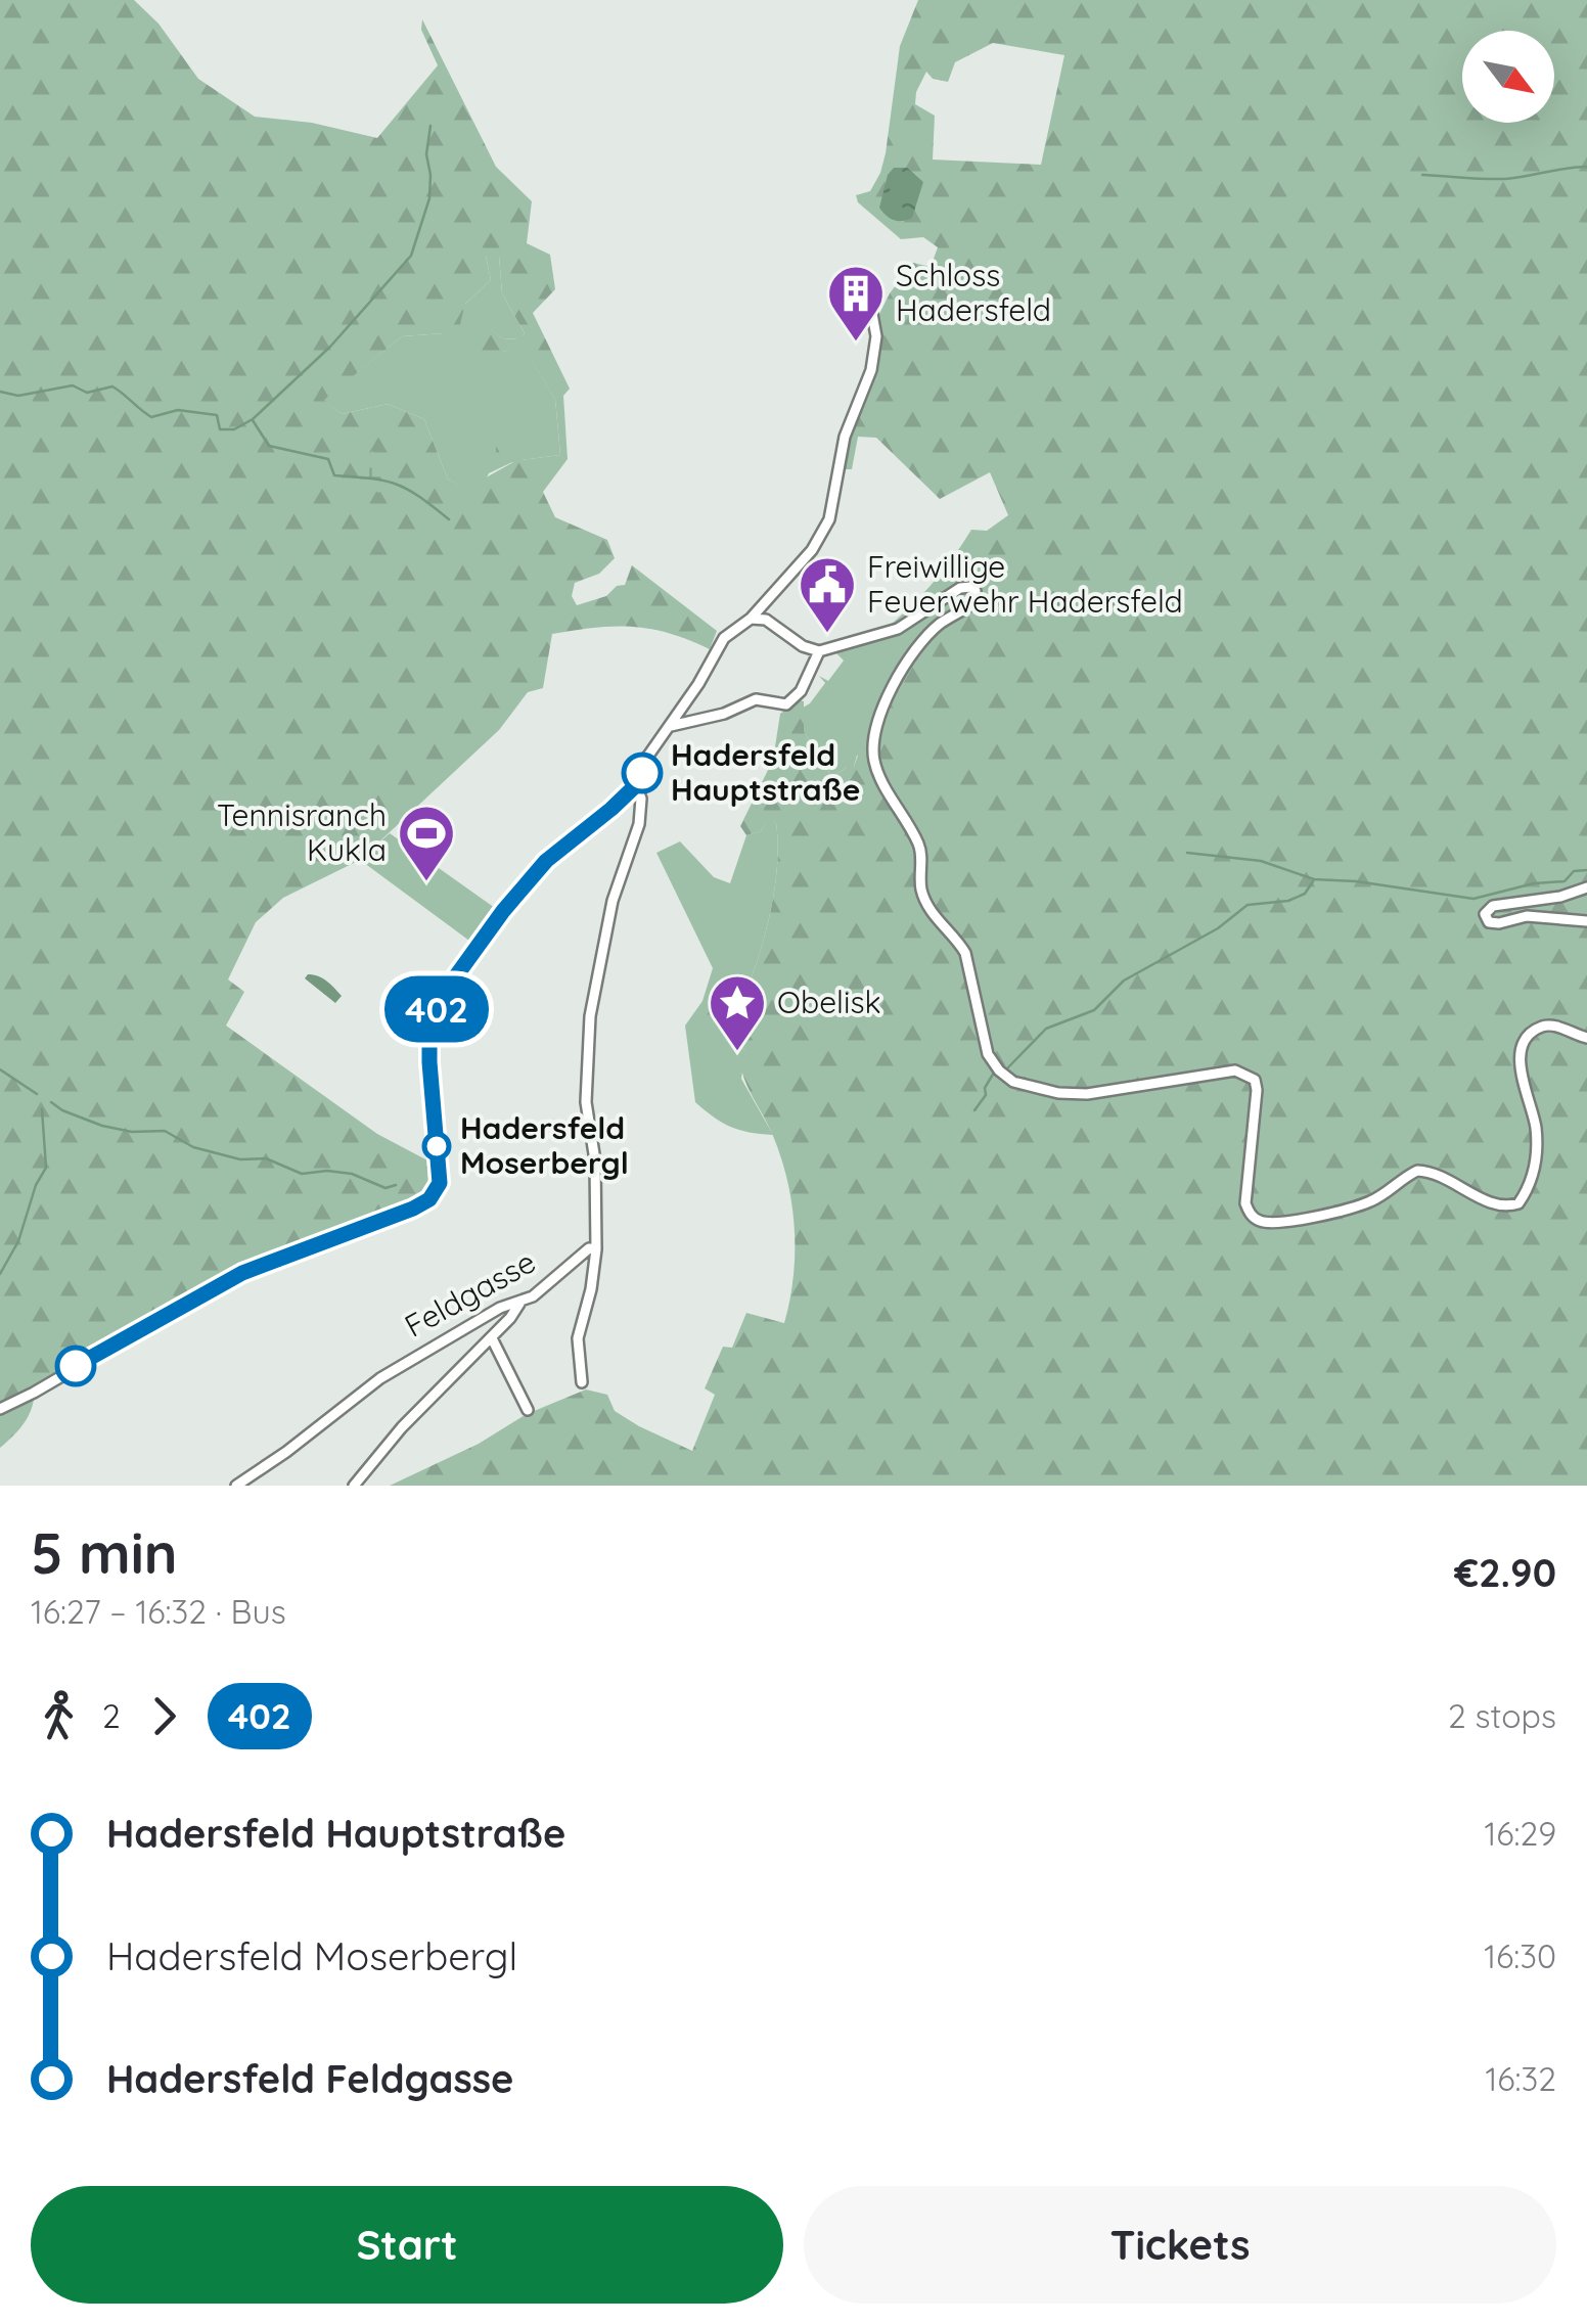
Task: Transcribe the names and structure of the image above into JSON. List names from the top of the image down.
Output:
{
  "streets": {
    "street": ["Feldgasse"]
  },
  "places": {
    "building": ["Schloss Hadersfeld"],
    "public building": ["Freiwillige Feuerwehr Hadersfeld"],
    "other": ["Hadersfeld Hauptstraße", "Hadersfeld Moserbergl"],
    "sports": ["Tennisranch Kukla"],
    "place": ["Obelisk"]
  },
  "lines": ["bus line 402"],
  "north": "bottom right",
  "page": {
    "on_map": "402",
    "heading": ["5 min", "16:27 – 16:32 · Bus", "€2.90"],
    "legs": ["2", "402", "2 stops"],
    "list": [
      {
        "name": "Hadersfeld Hauptstraße",
        "value": "16:29"
      },
      {
        "name": "Hadersfeld Moserbergl",
        "value": "16:30"
      },
      {
        "name": "Hadersfeld Feldgasse",
        "value": "16:32"
      }
    ],
    "buttons": ["Start", "Tickets"]
  }
}
